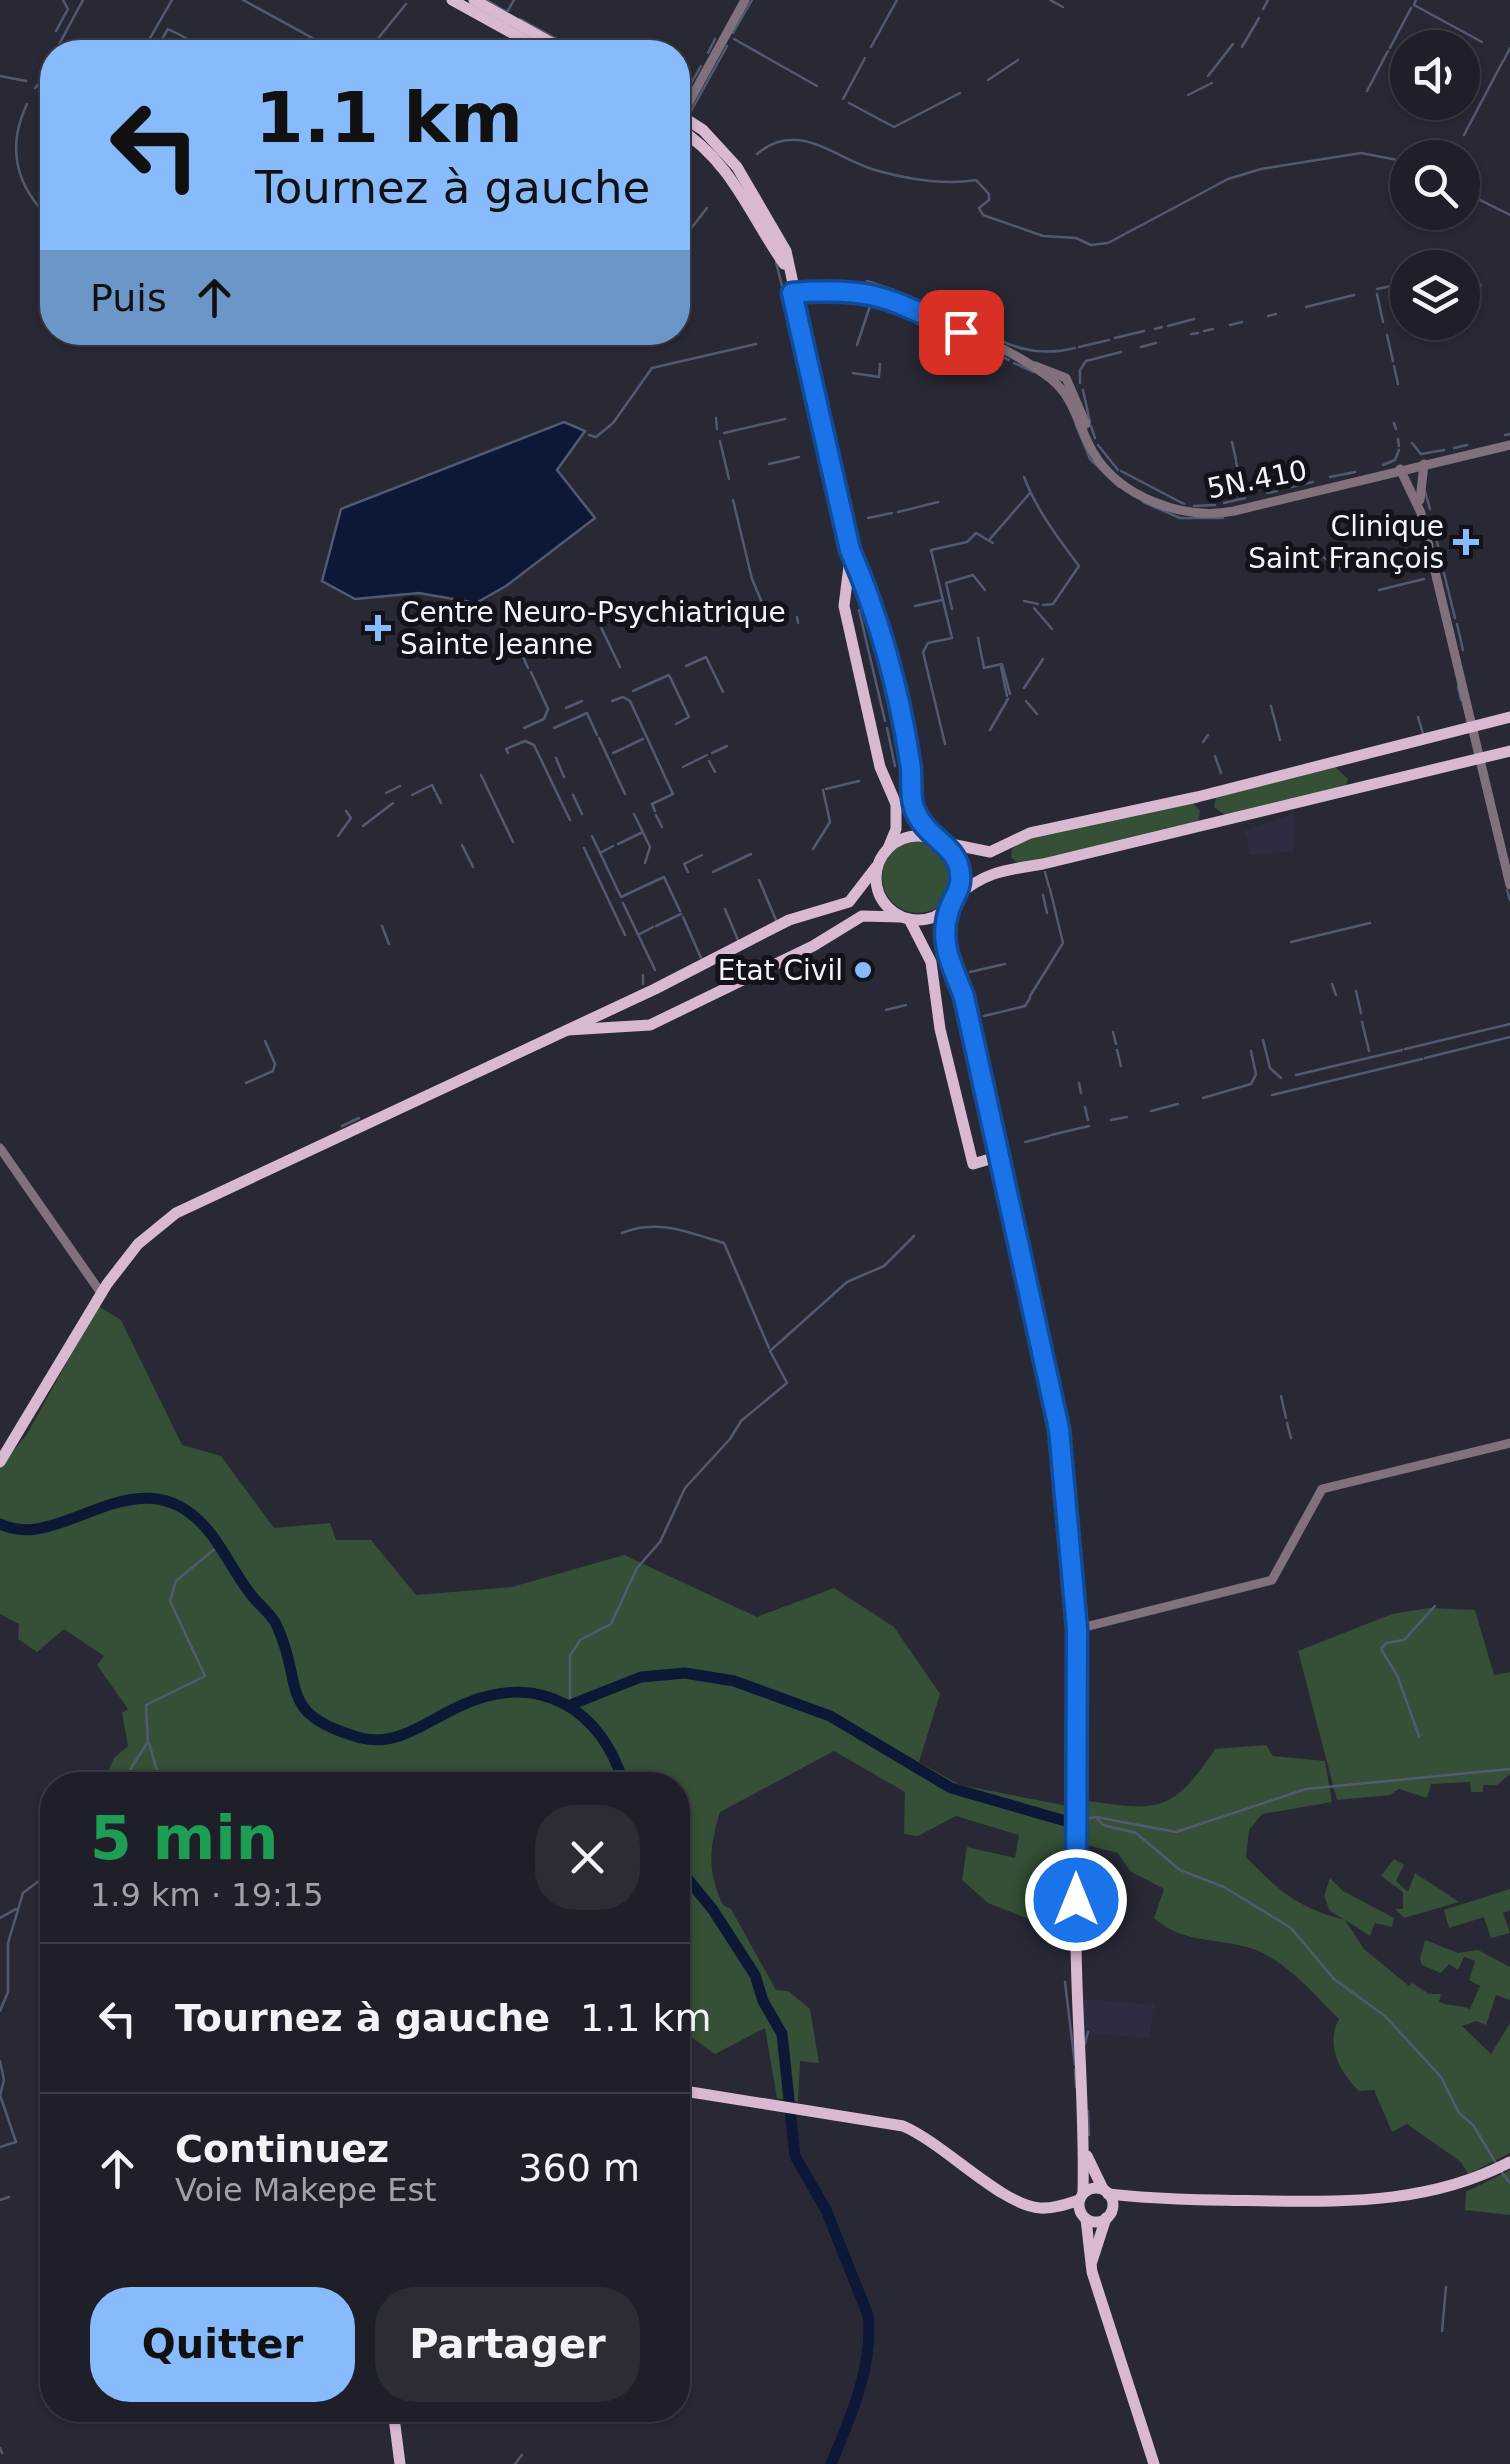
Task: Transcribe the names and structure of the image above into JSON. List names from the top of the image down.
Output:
{
  "streets": {
    "street": ["5N.410"]
  },
  "places": {
    "health": ["Clinique Saint François", "Centre Neuro-Psychiatrique Sainte Jeanne"],
    "other": ["Etat Civil"]
  },
  "page": {
    "turn": ["1.1 km", "Tournez à gauche"],
    "then": "Puis",
    "heading": ["5 min", "1.9 km · 19:15"],
    "list": [
      {
        "name": "Tournez à gauche",
        "value": "1.1 km"
      },
      {
        "name": "Continuez",
        "note": "Voie Makepe Est",
        "value": "360 m"
      }
    ],
    "buttons": ["Quitter", "Partager"]
  }
}
